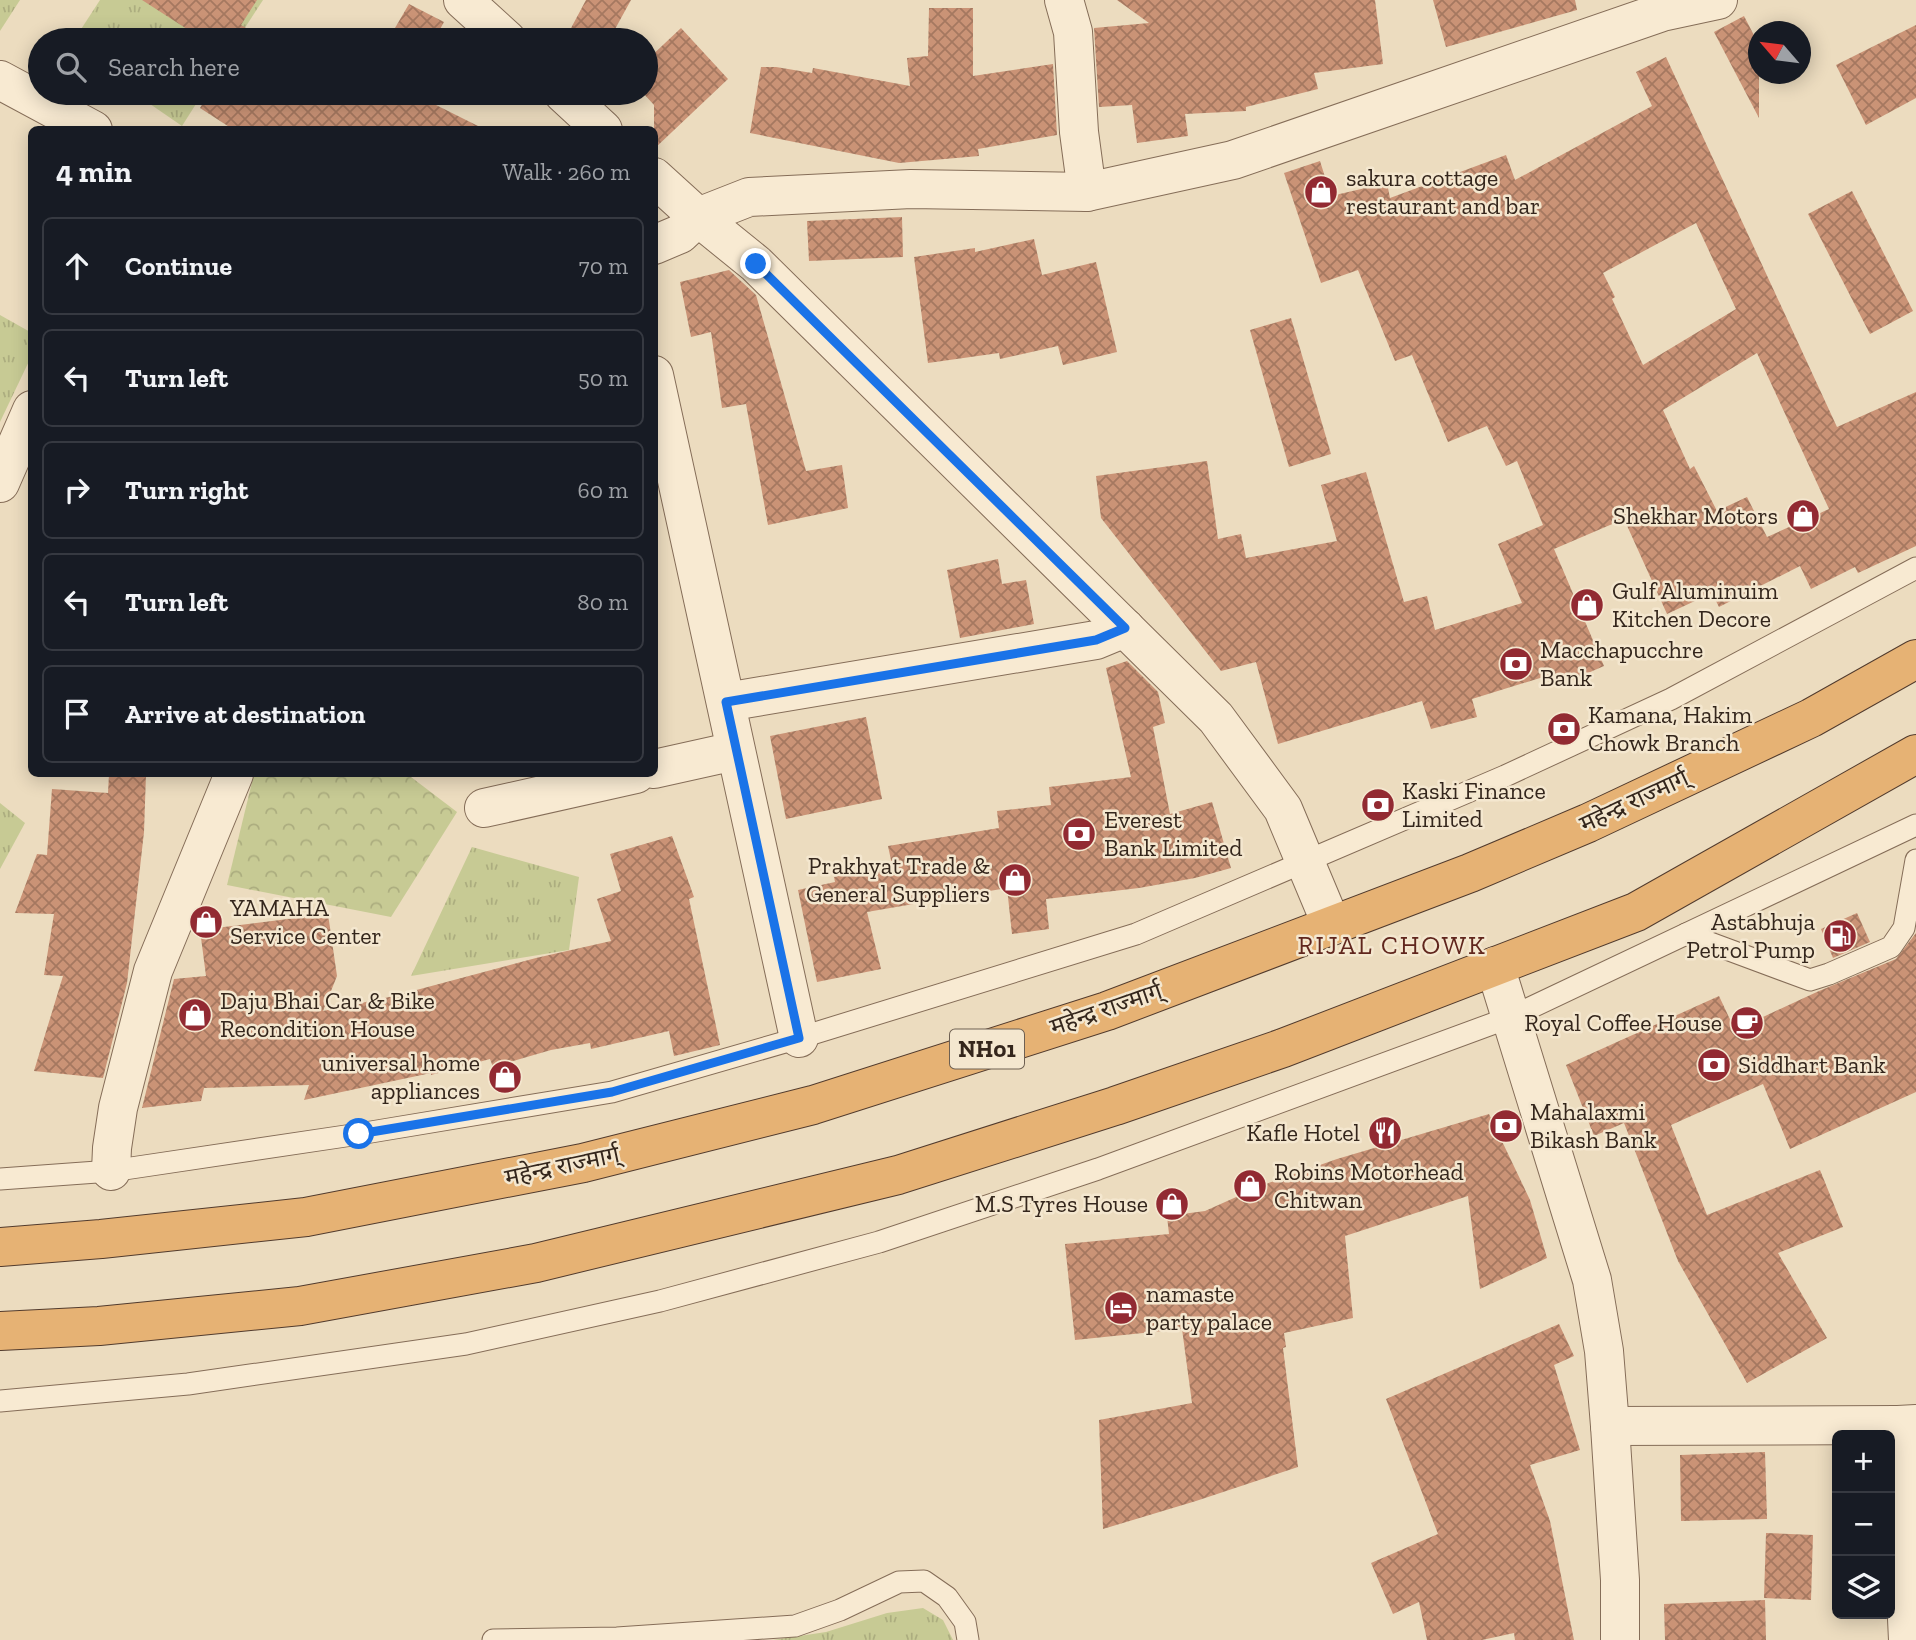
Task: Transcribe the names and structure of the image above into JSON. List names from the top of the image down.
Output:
{
  "streets": {
    "highway": ["महेन्द्र राज्मार्ग्", "NH01"]
  },
  "districts": ["RIJAL CHOWK"],
  "places": {
    "shop": [
      "sakura cottage restaurant and bar",
      "Shekhar Motors",
      "Gulf Aluminuim Kitchen Decore",
      "Prakhyat Trade & General Suppliers",
      "YAMAHA Service Center",
      "Daju Bhai Car & Bike Recondition House",
      "universal home appliances",
      "Robins Motorhead Chitwan",
      "M.S Tyres House"
    ],
    "bank": [
      "Macchapucchre Bank",
      "Kamana, Hakim Chowk Branch",
      "Kaski Finance Limited",
      "Everest Bank Limited",
      "Siddhart Bank",
      "Mahalaxmi Bikash Bank"
    ],
    "fuel station": ["Astabhuja Petrol Pump"],
    "cafe": ["Royal Coffee House"],
    "restaurant": ["Kafle Hotel"],
    "hotel": ["namaste party palace"]
  },
  "north": "top left",
  "page": {
    "search": "Search here",
    "heading": ["4 min", "Walk · 260 m"],
    "list": [
      ["Continue", "70 m"],
      ["Turn left", "50 m"],
      ["Turn right", "60 m"],
      ["Turn left", "80 m"],
      "Arrive at destination"
    ],
    "map_buttons": ["+", "−"]
  }
}
